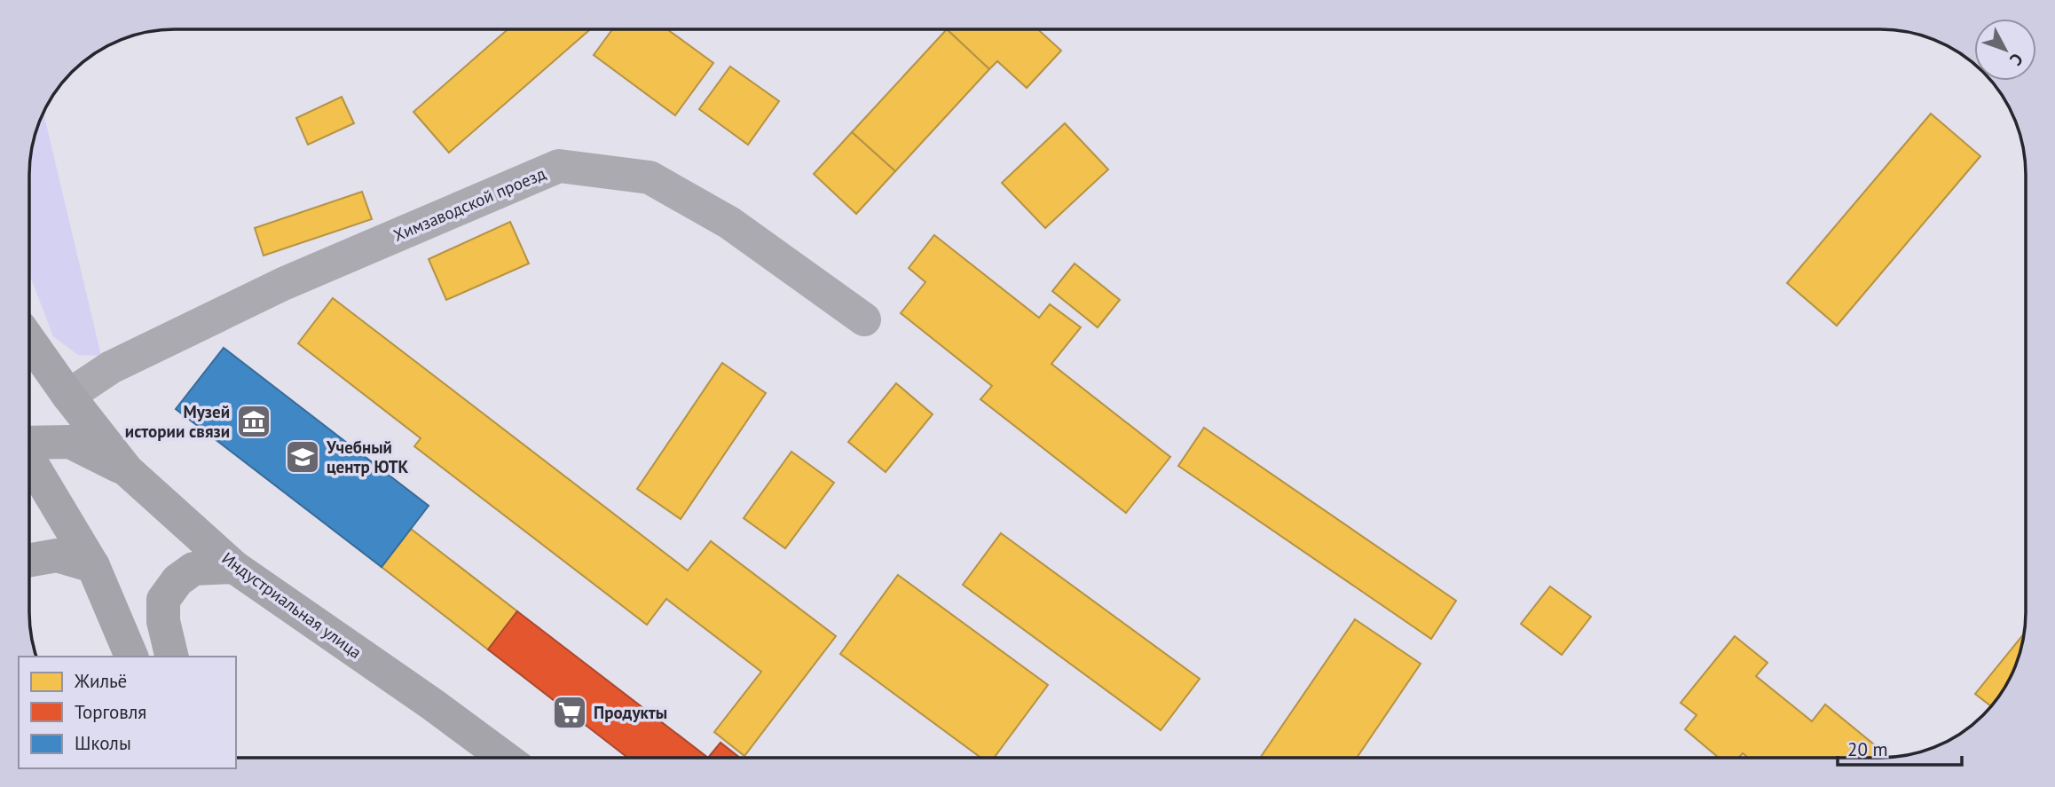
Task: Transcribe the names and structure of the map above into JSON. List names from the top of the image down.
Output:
{
  "streets": {
    "main road": ["Индустриальная улица"],
    "street": ["Химзаводской проезд"]
  },
  "crossings": [
    ["Химзаводской проезд", "Индустриальная улица"]
  ],
  "places": {
    "museum": ["Музей истории связи"],
    "school or university": ["Учебный центр ЮТК"],
    "supermarket": ["Продукты"]
  },
  "legend": ["Жильё", "Торговля", "Школы"],
  "scale_bar": "20 m",
  "north": "bottom right"
}
